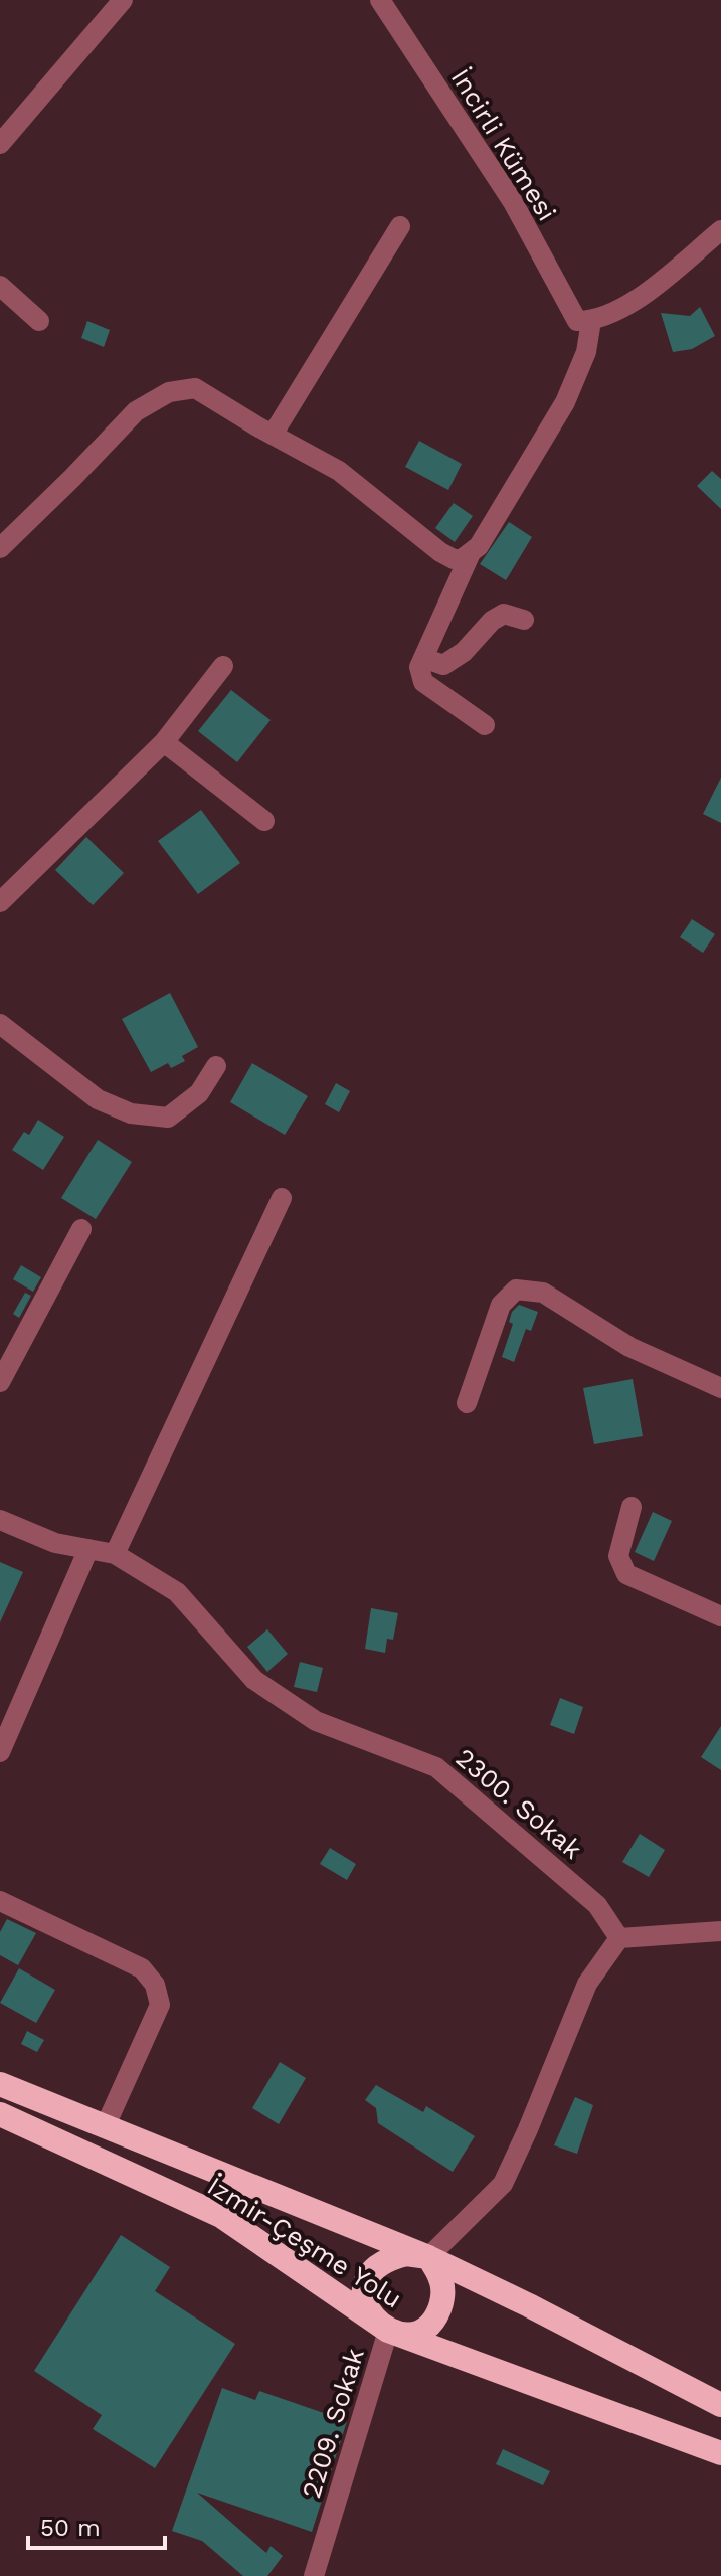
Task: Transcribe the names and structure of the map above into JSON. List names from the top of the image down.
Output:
{
  "streets": {
    "highway": ["İzmir-Çeşme Yolu"],
    "street": ["İncirli Kümesi", "2300. Sokak", "2209. Sokak"]
  },
  "crossings": [
    ["İzmir-Çeşme Yolu", "2209. Sokak"]
  ],
  "scale_bar": "50 m"
}
